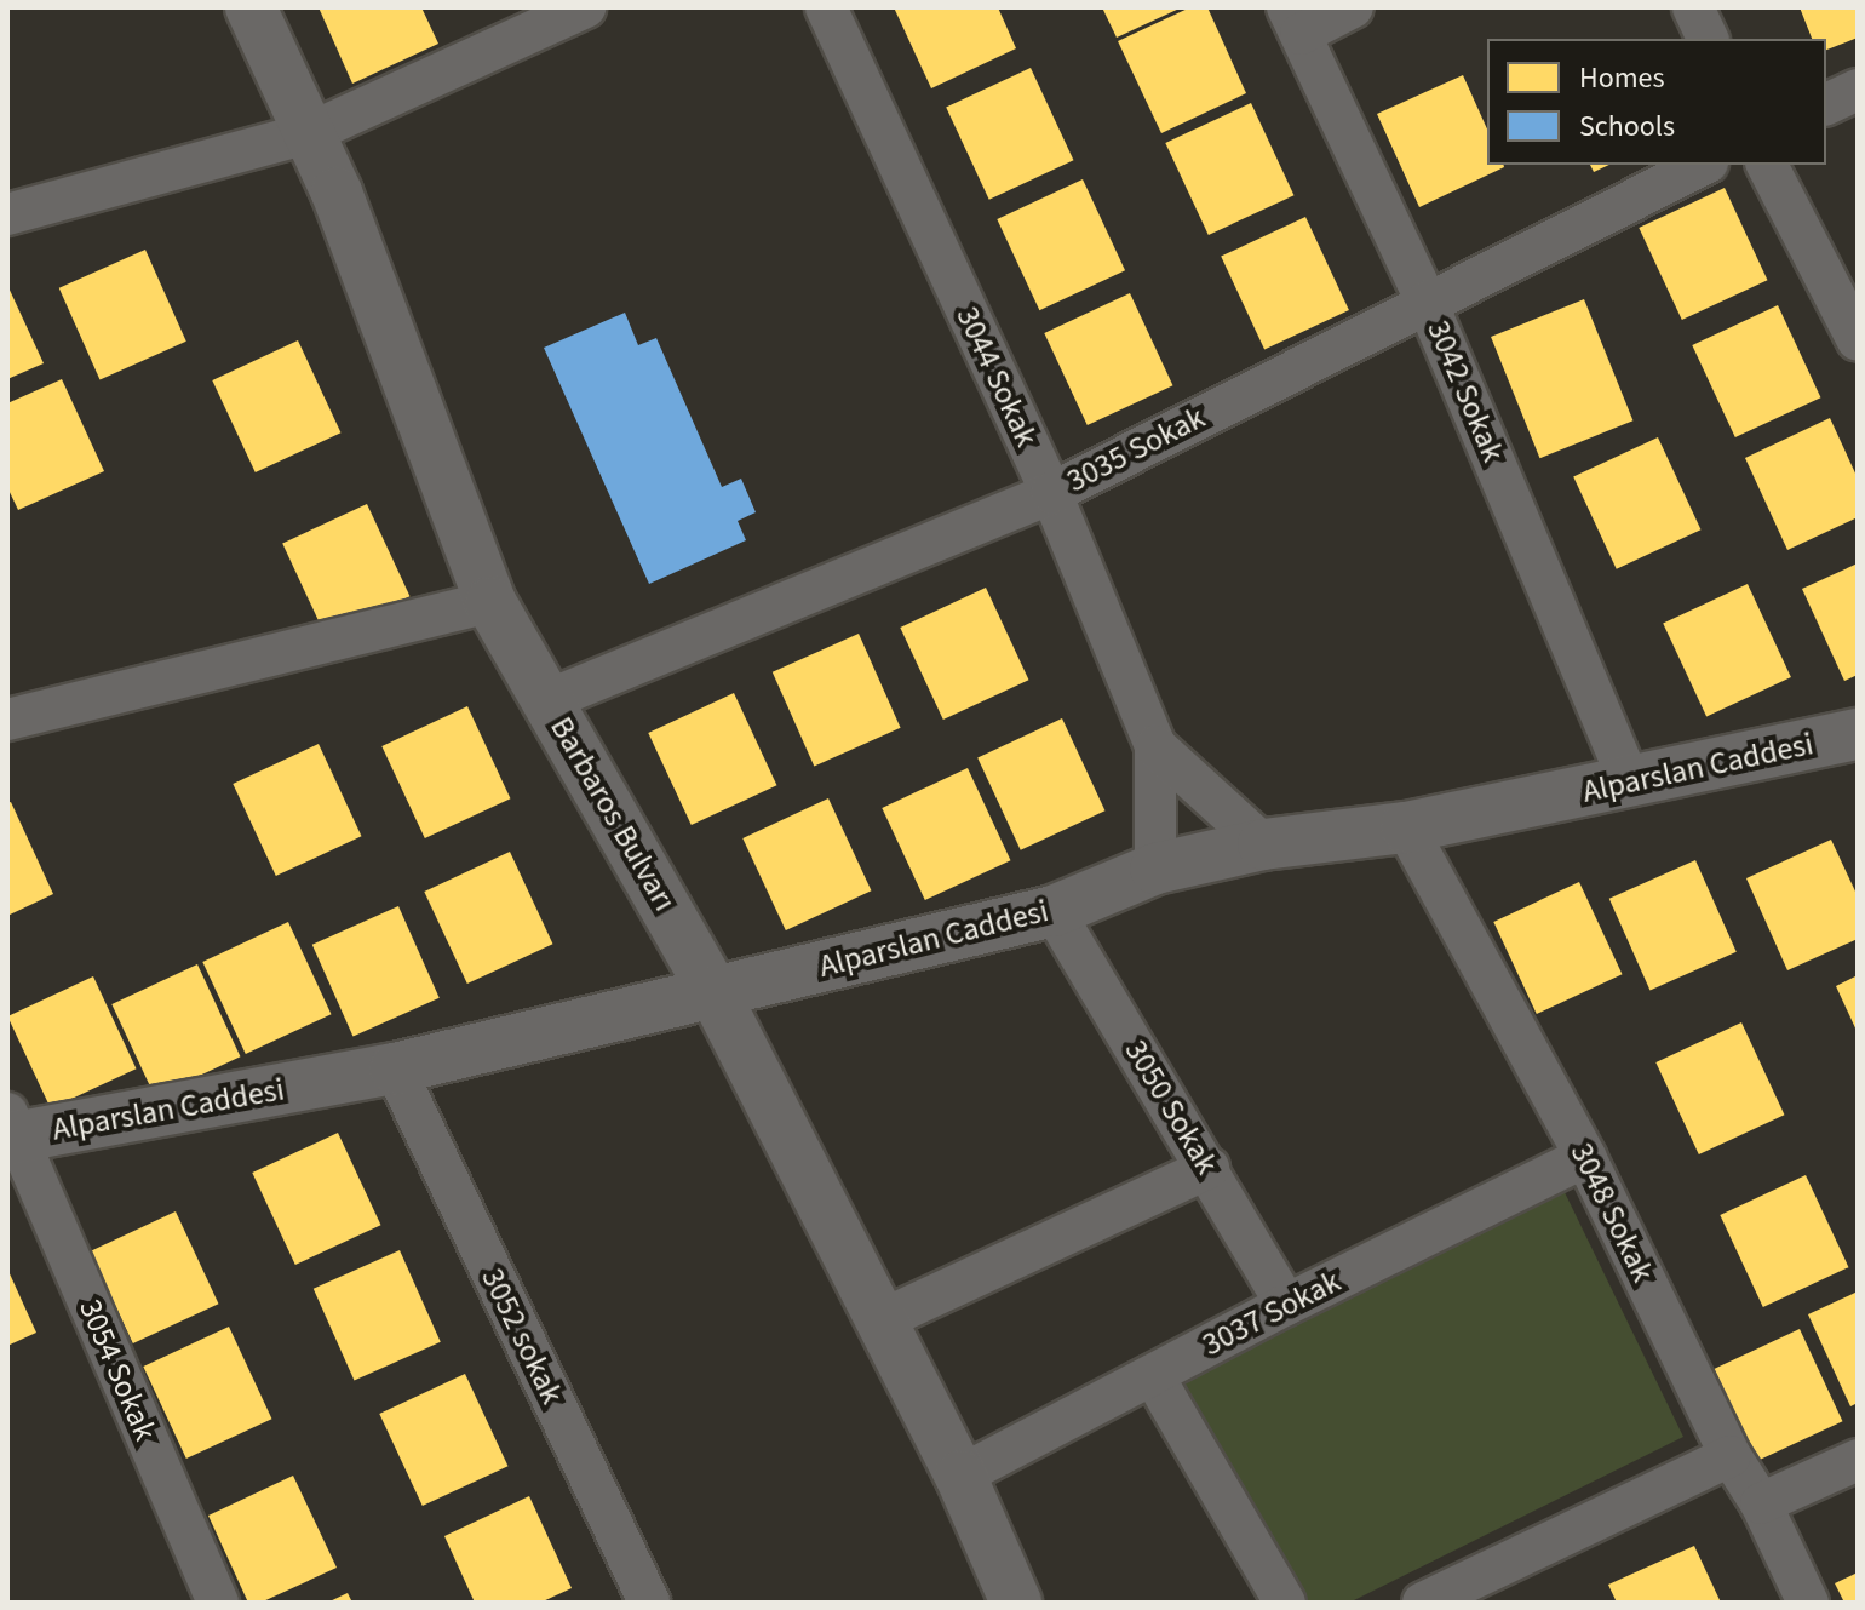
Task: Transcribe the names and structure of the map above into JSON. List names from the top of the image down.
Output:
{
  "streets": {
    "street": [
      "3044 Sokak",
      "3042 Sokak",
      "3035 Sokak",
      "Alparslan Caddesi",
      "Barbaros Bulvarı",
      "3050 Sokak",
      "3048 Sokak",
      "3037 Sokak",
      "3052 sokak",
      "3054 Sokak"
    ]
  },
  "crossings": [
    ["3044 Sokak", "3035 Sokak"],
    ["3044 Sokak", "Alparslan Caddesi"],
    ["3042 Sokak", "3035 Sokak"],
    ["3042 Sokak", "Alparslan Caddesi"],
    ["3035 Sokak", "Barbaros Bulvarı"],
    ["Alparslan Caddesi", "Barbaros Bulvarı"],
    ["Alparslan Caddesi", "3050 Sokak"],
    ["Alparslan Caddesi", "3048 Sokak"],
    ["Alparslan Caddesi", "3052 sokak"],
    ["Alparslan Caddesi", "3054 Sokak"],
    ["Barbaros Bulvarı", "3037 Sokak"],
    ["3050 Sokak", "3037 Sokak"],
    ["3048 Sokak", "3037 Sokak"]
  ],
  "legend": ["Homes", "Schools"]
}
